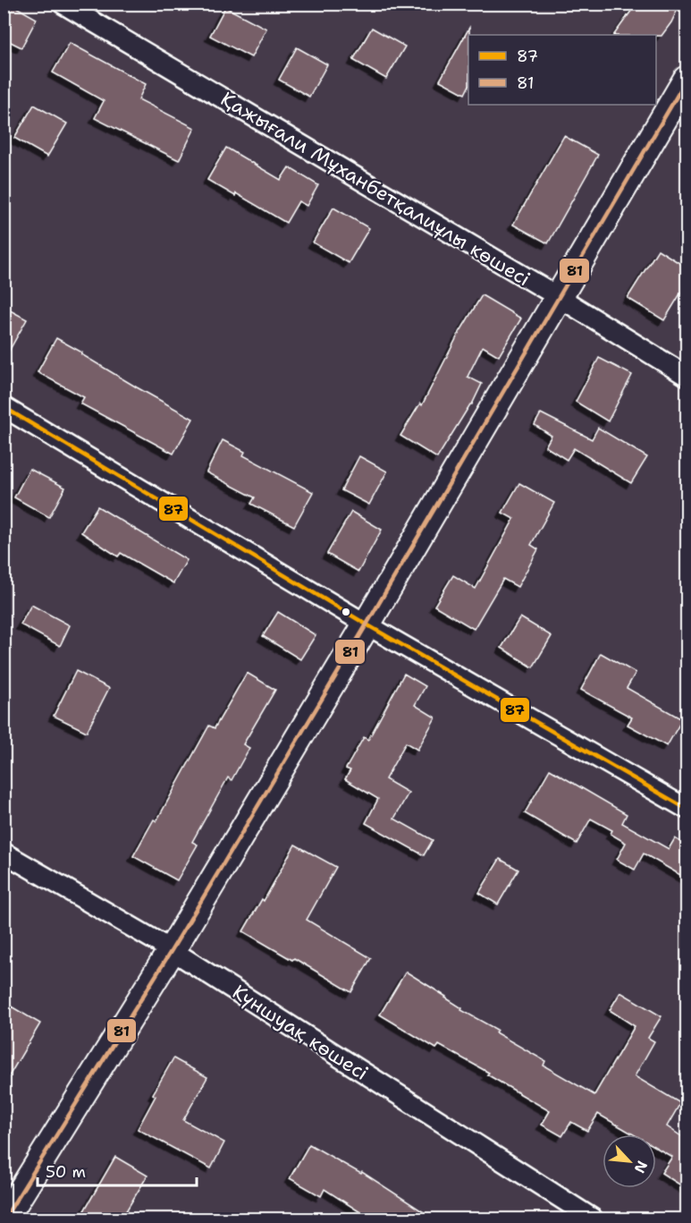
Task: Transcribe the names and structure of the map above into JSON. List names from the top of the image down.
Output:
{
  "streets": {
    "street": ["Қажығали Мұханбетқалиұлы көшесі", "Күншуақ көшесі"]
  },
  "lines": ["transit line 81", "transit line 87"],
  "legend": ["87", "81"],
  "scale_bar": "50 m",
  "north": "bottom right"
}
